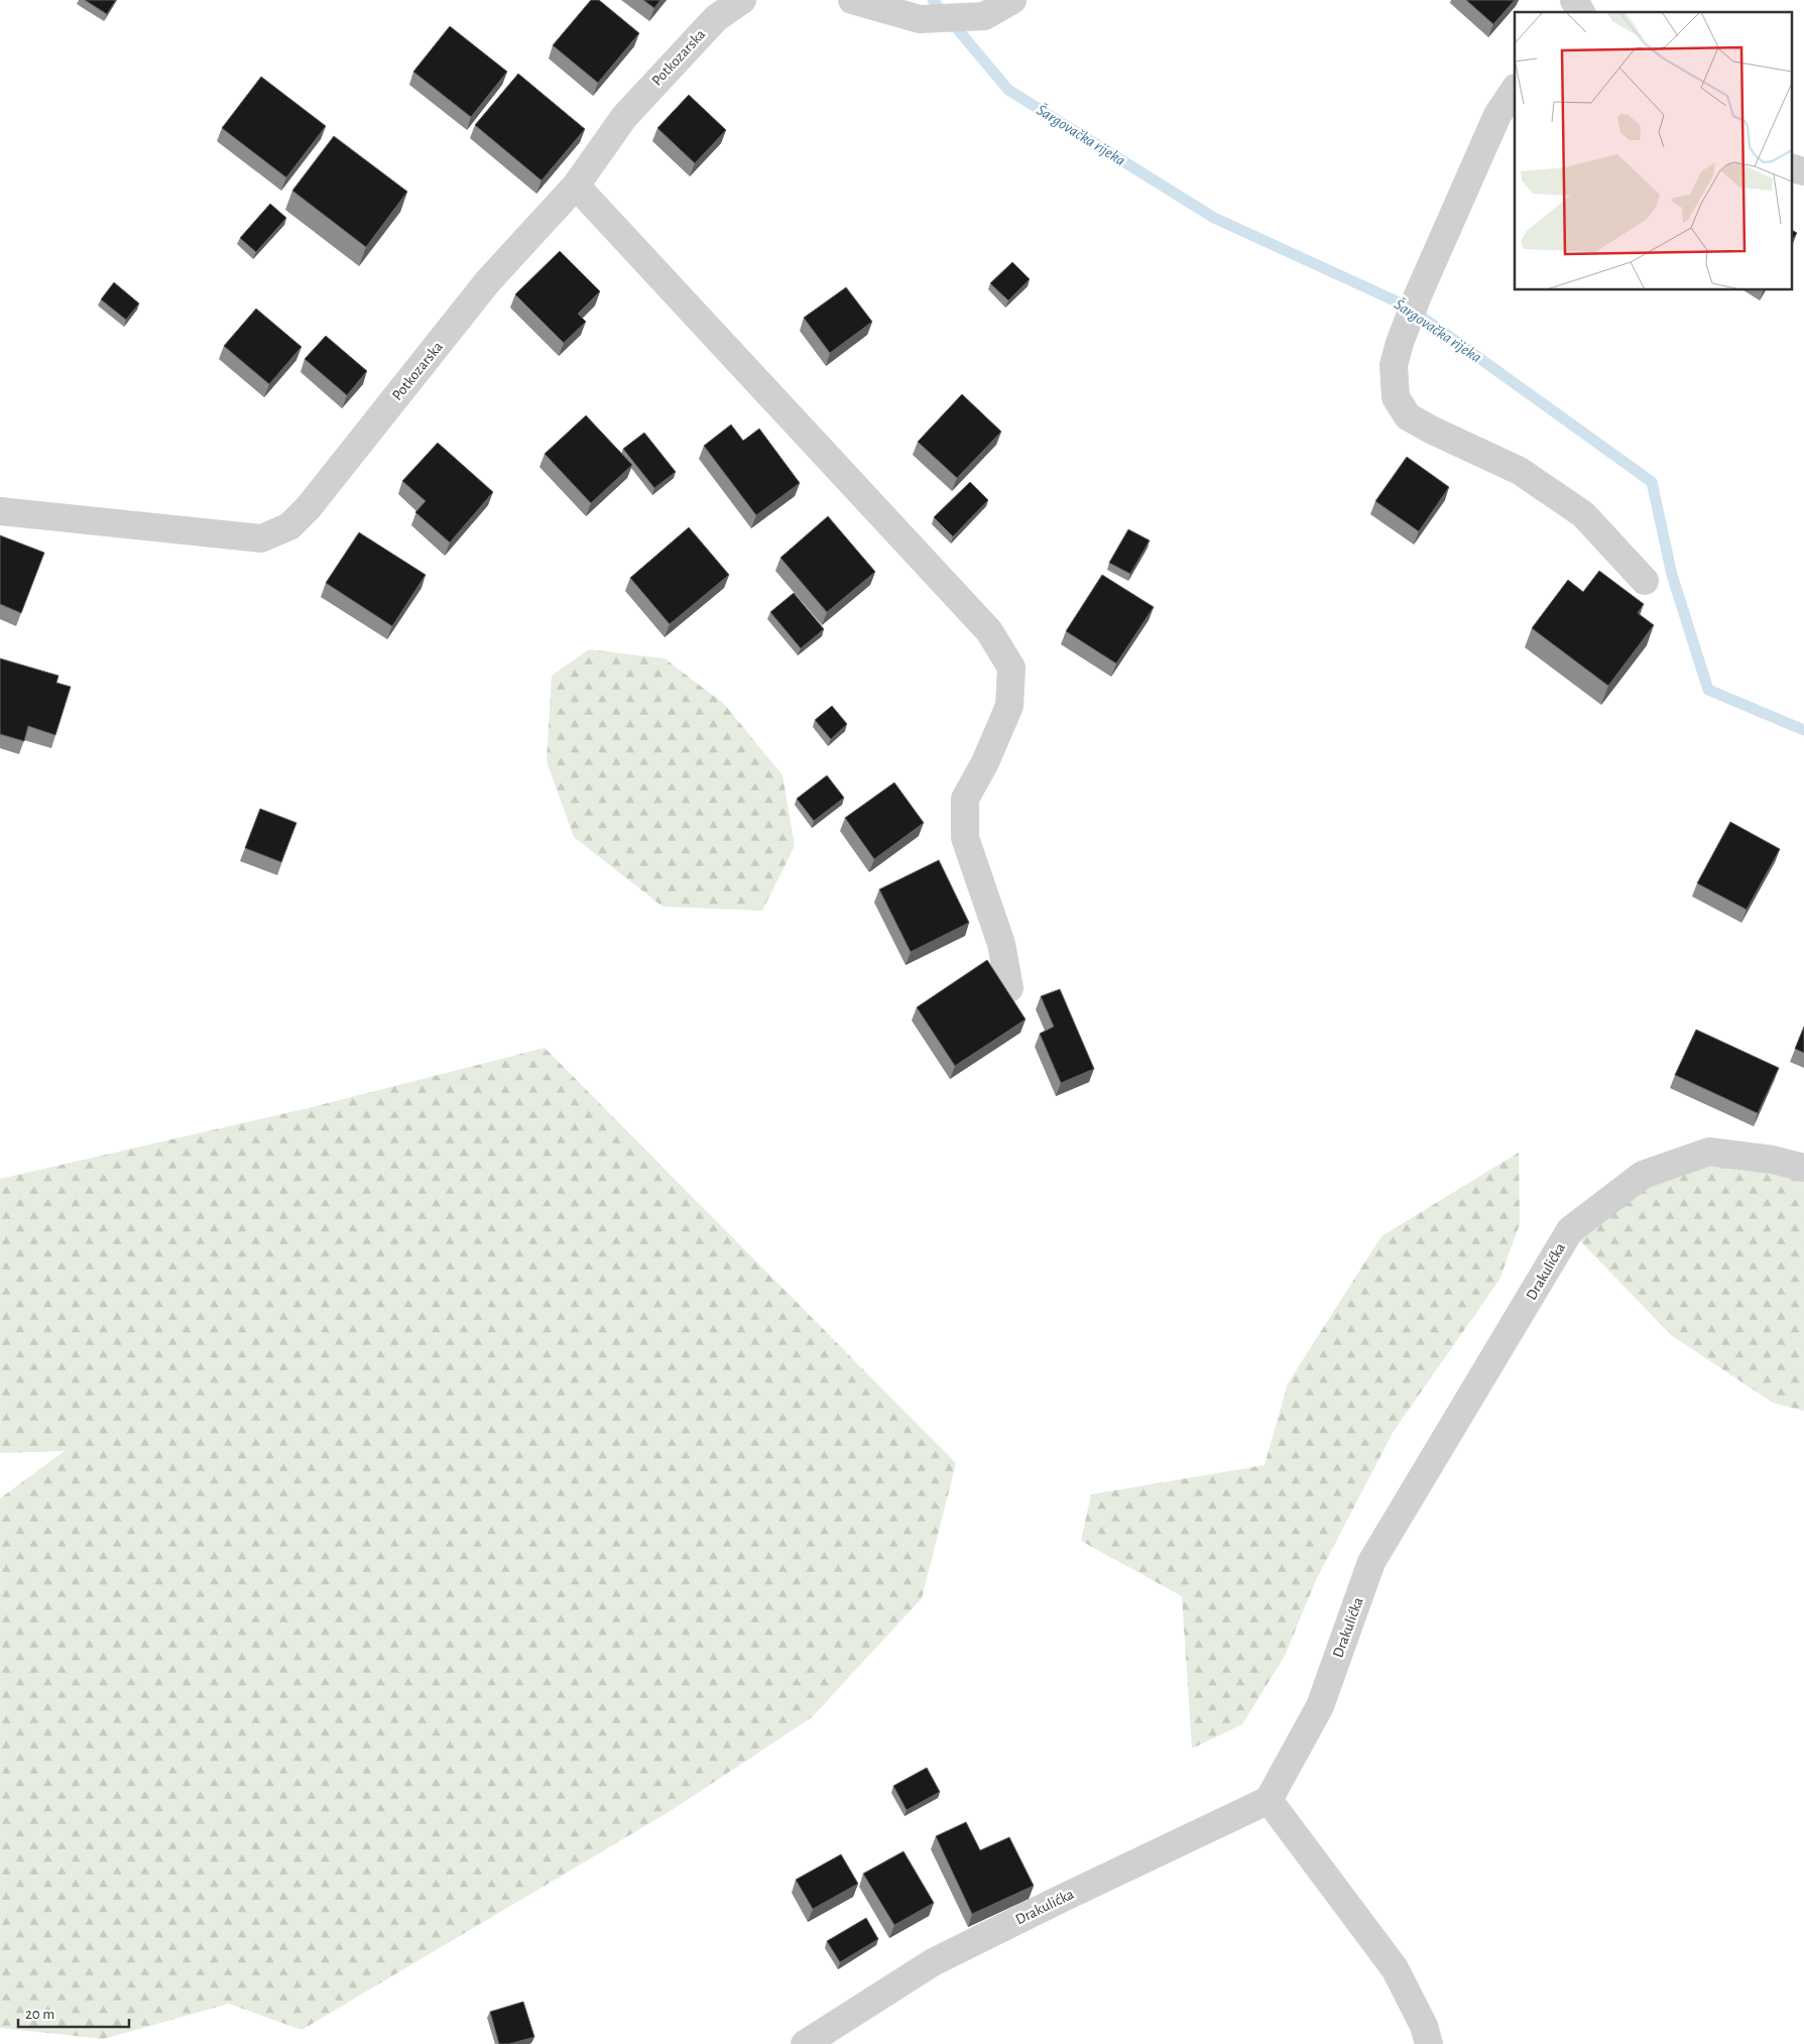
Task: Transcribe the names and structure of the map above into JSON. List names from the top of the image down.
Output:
{
  "streets": {
    "street": ["Potkozarska", "Drakulićka"]
  },
  "water": ["Šargovačka rijeka"],
  "scale_bar": "20 m"
}
